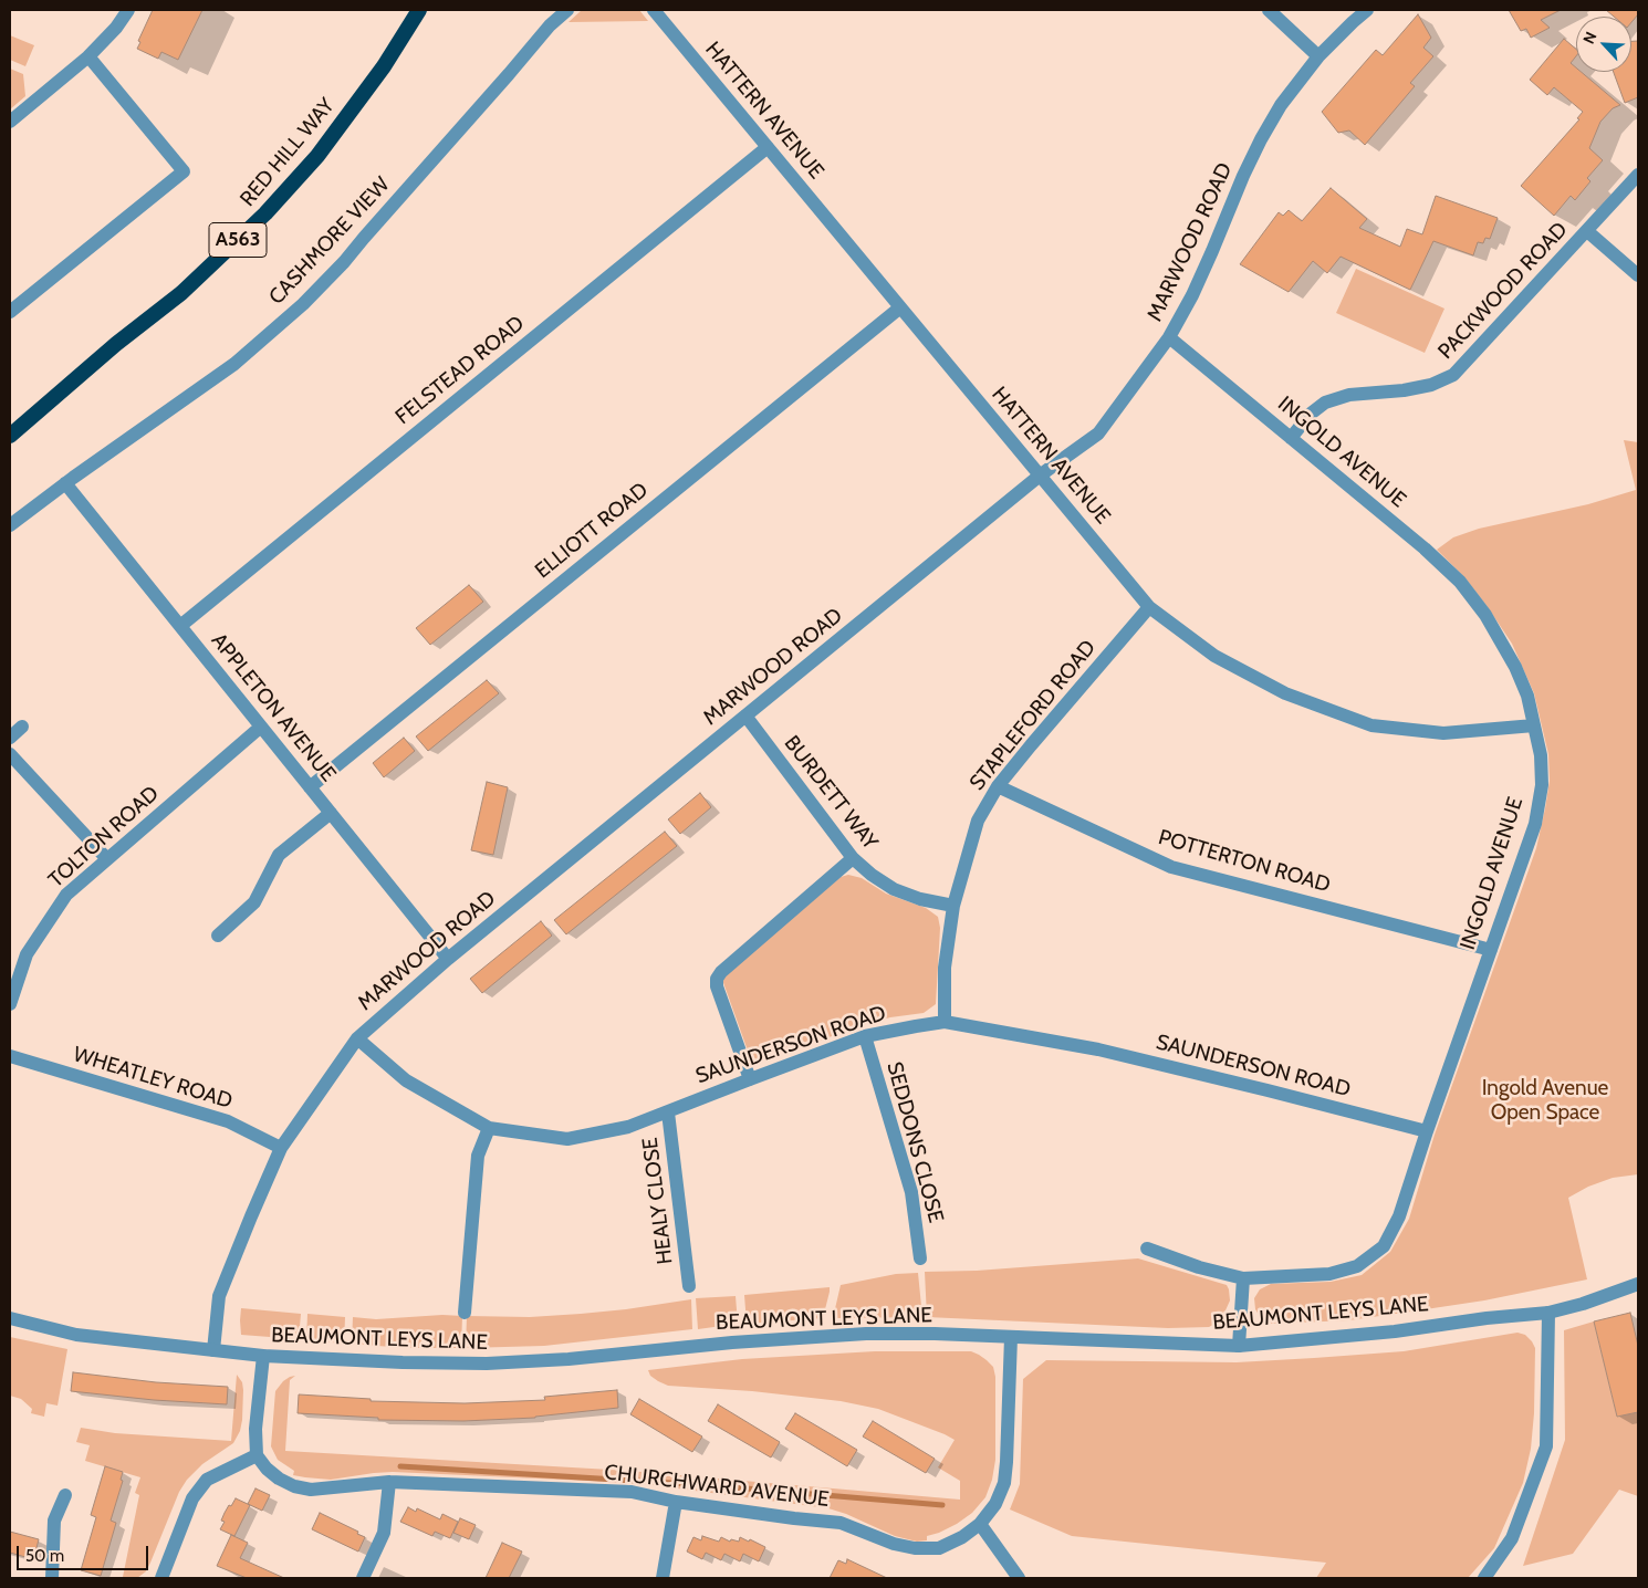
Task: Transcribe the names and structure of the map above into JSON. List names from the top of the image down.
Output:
{
  "streets": {
    "highway": ["RED HILL WAY", "A563"],
    "street": [
      "HATTERN AVENUE",
      "CASHMORE VIEW",
      "MARWOOD ROAD",
      "PACKWOOD ROAD",
      "FELSTEAD ROAD",
      "INGOLD AVENUE",
      "ELLIOTT ROAD",
      "APPLETON AVENUE",
      "STAPLEFORD ROAD",
      "BURDETT WAY",
      "TOLTON ROAD",
      "POTTERTON ROAD",
      "SAUNDERSON ROAD",
      "WHEATLEY ROAD",
      "SEDDONS CLOSE",
      "HEALY CLOSE",
      "BEAUMONT LEYS LANE",
      "CHURCHWARD AVENUE"
    ]
  },
  "crossings": [
    ["HATTERN AVENUE", "MARWOOD ROAD"],
    ["HATTERN AVENUE", "FELSTEAD ROAD"],
    ["HATTERN AVENUE", "INGOLD AVENUE"],
    ["HATTERN AVENUE", "ELLIOTT ROAD"],
    ["HATTERN AVENUE", "STAPLEFORD ROAD"],
    ["CASHMORE VIEW", "APPLETON AVENUE"],
    ["MARWOOD ROAD", "INGOLD AVENUE"],
    ["MARWOOD ROAD", "APPLETON AVENUE"],
    ["MARWOOD ROAD", "BURDETT WAY"],
    ["MARWOOD ROAD", "SAUNDERSON ROAD"],
    ["MARWOOD ROAD", "WHEATLEY ROAD"],
    ["MARWOOD ROAD", "BEAUMONT LEYS LANE"],
    ["PACKWOOD ROAD", "INGOLD AVENUE"],
    ["FELSTEAD ROAD", "APPLETON AVENUE"],
    ["INGOLD AVENUE", "POTTERTON ROAD"],
    ["INGOLD AVENUE", "SAUNDERSON ROAD"],
    ["ELLIOTT ROAD", "APPLETON AVENUE"],
    ["APPLETON AVENUE", "TOLTON ROAD"],
    ["STAPLEFORD ROAD", "BURDETT WAY"],
    ["STAPLEFORD ROAD", "POTTERTON ROAD"],
    ["STAPLEFORD ROAD", "SAUNDERSON ROAD"],
    ["SAUNDERSON ROAD", "SEDDONS CLOSE"],
    ["SAUNDERSON ROAD", "HEALY CLOSE"],
    ["BEAUMONT LEYS LANE", "CHURCHWARD AVENUE"]
  ],
  "parks": ["Ingold Avenue Open Space"],
  "scale_bar": "50 m",
  "north": "top left"
}
